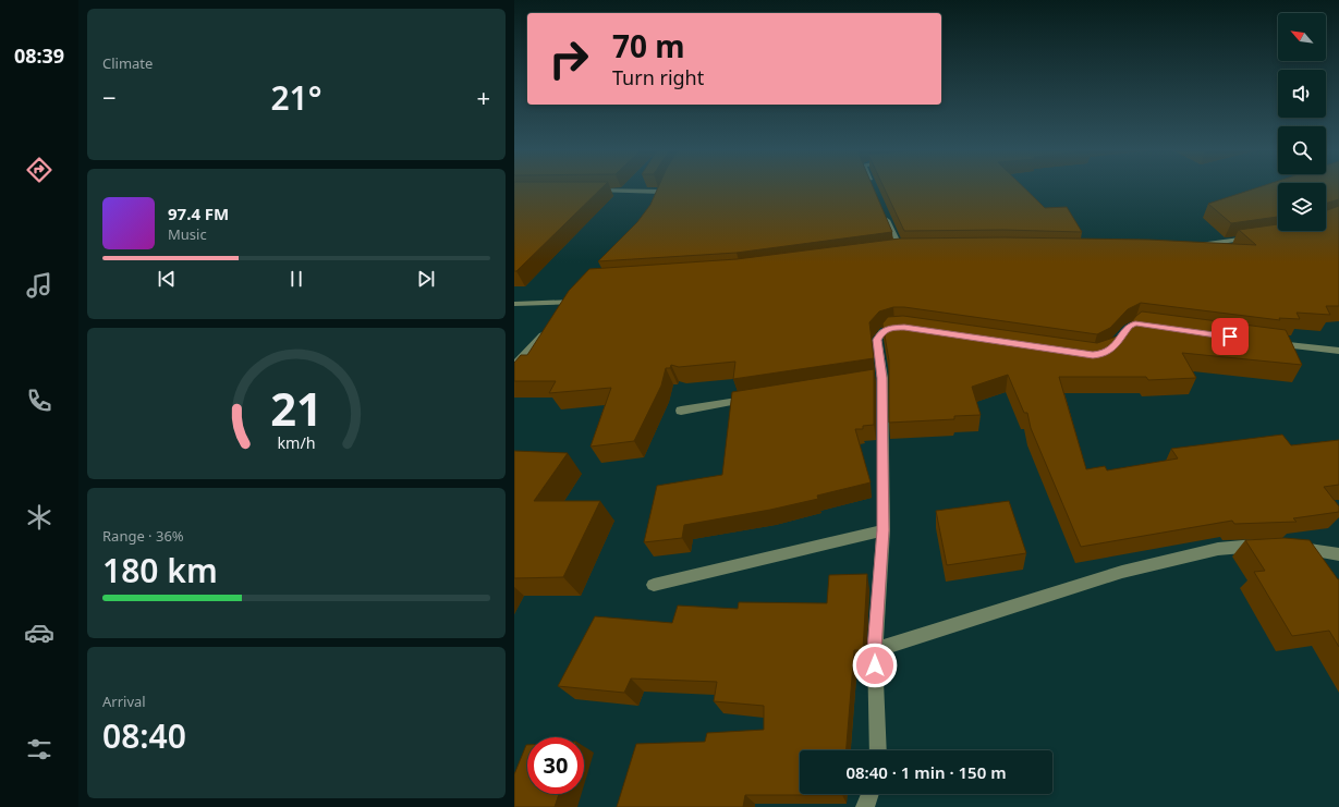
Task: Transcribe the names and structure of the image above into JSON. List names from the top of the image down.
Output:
{
  "north": "top left",
  "page": {
    "tabs": "08:39",
    "tile": [
      "Climate",
      ["Range · 36%", "180 km"],
      ["Arrival", "08:40"]
    ],
    "turn": ["70 m", "Turn right"],
    "heat": ["−", "21°", "+"],
    "song": ["97.4 FM", "Music"],
    "limit": "30",
    "trip": "08:40 · 1 min · 150 m",
    "gauge": ["21", "km/h"]
  }
}
